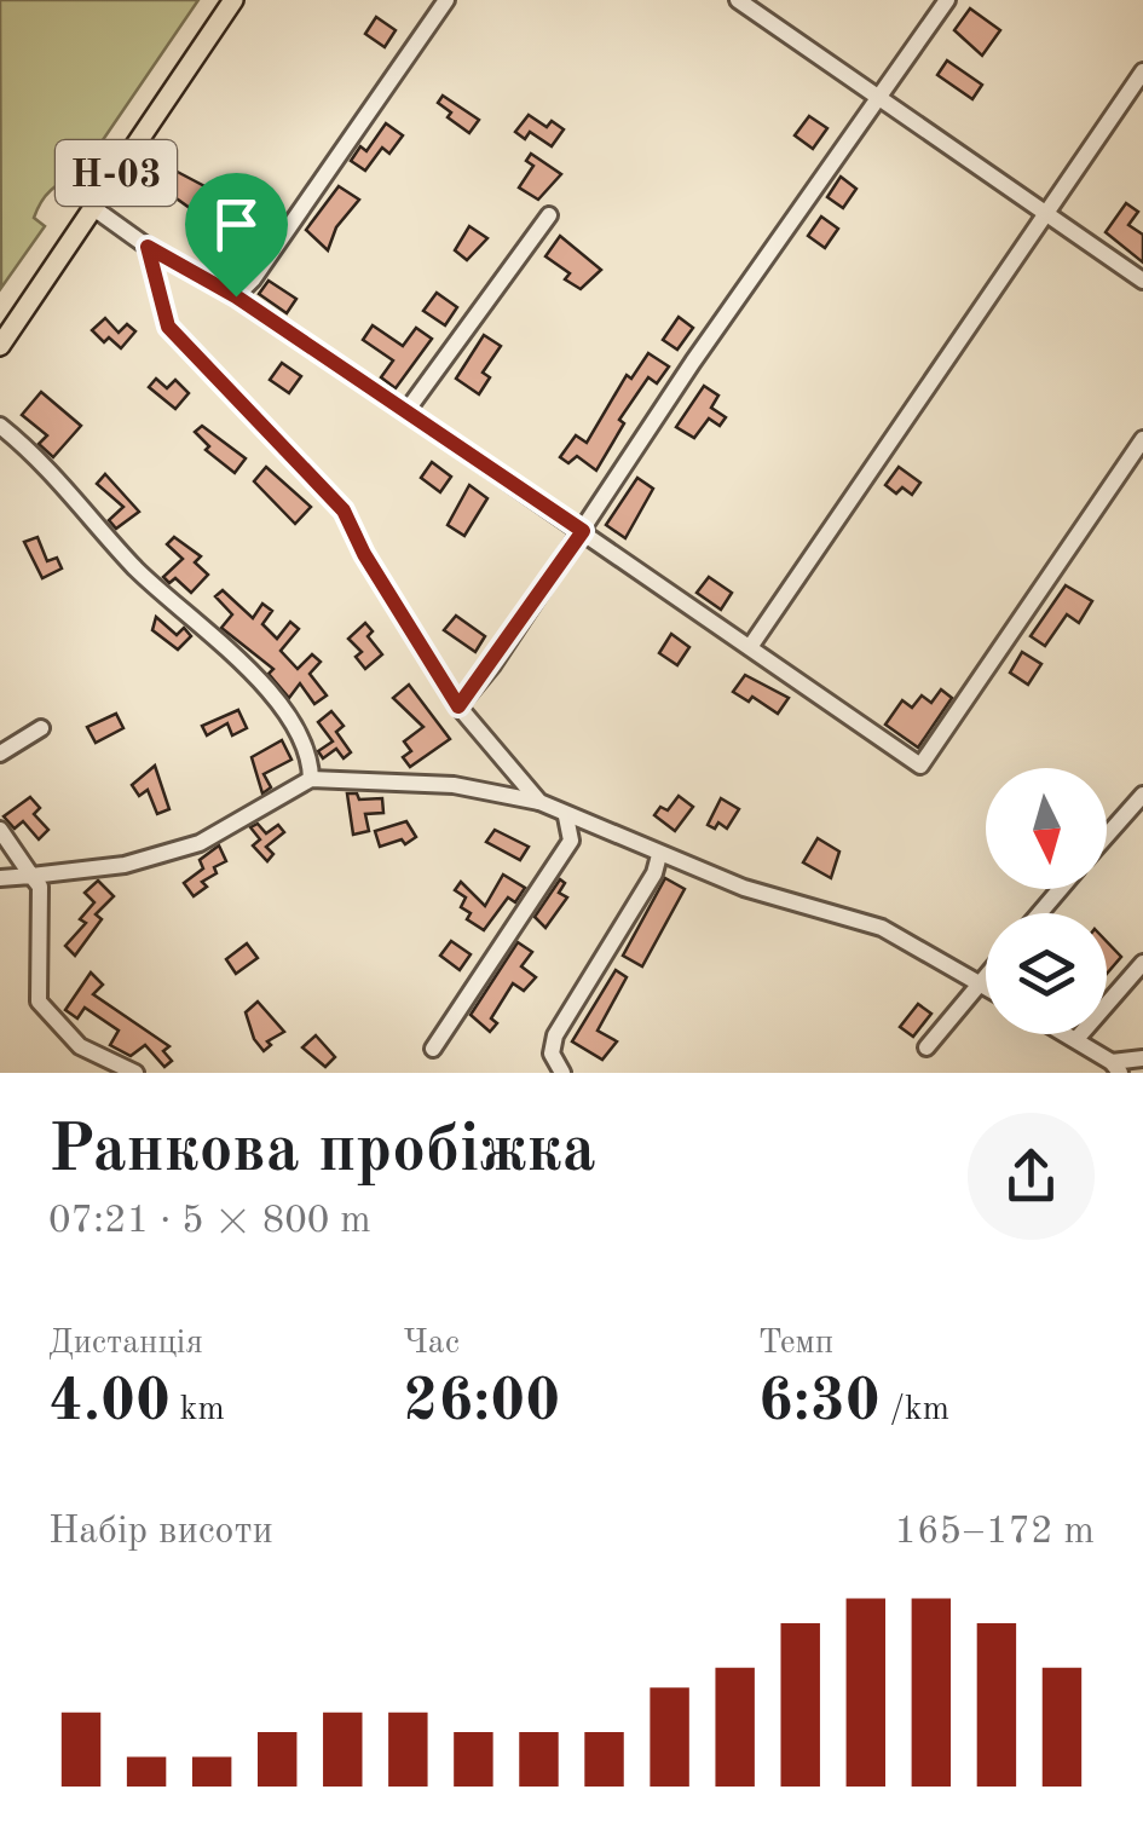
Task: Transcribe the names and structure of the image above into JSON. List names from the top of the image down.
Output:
{
  "streets": {
    "main road": ["Н-03"]
  },
  "north": "bottom",
  "page": {
    "heading": ["Ранкова пробіжка", "07:21 · 5 × 800 m"],
    "stats": [
      ["Дистанція", "4.00 km"],
      ["Час", "26:00"],
      ["Темп", "6:30 /km"]
    ],
    "chart": ["Набір висоти", "165–172 m"]
  }
}
